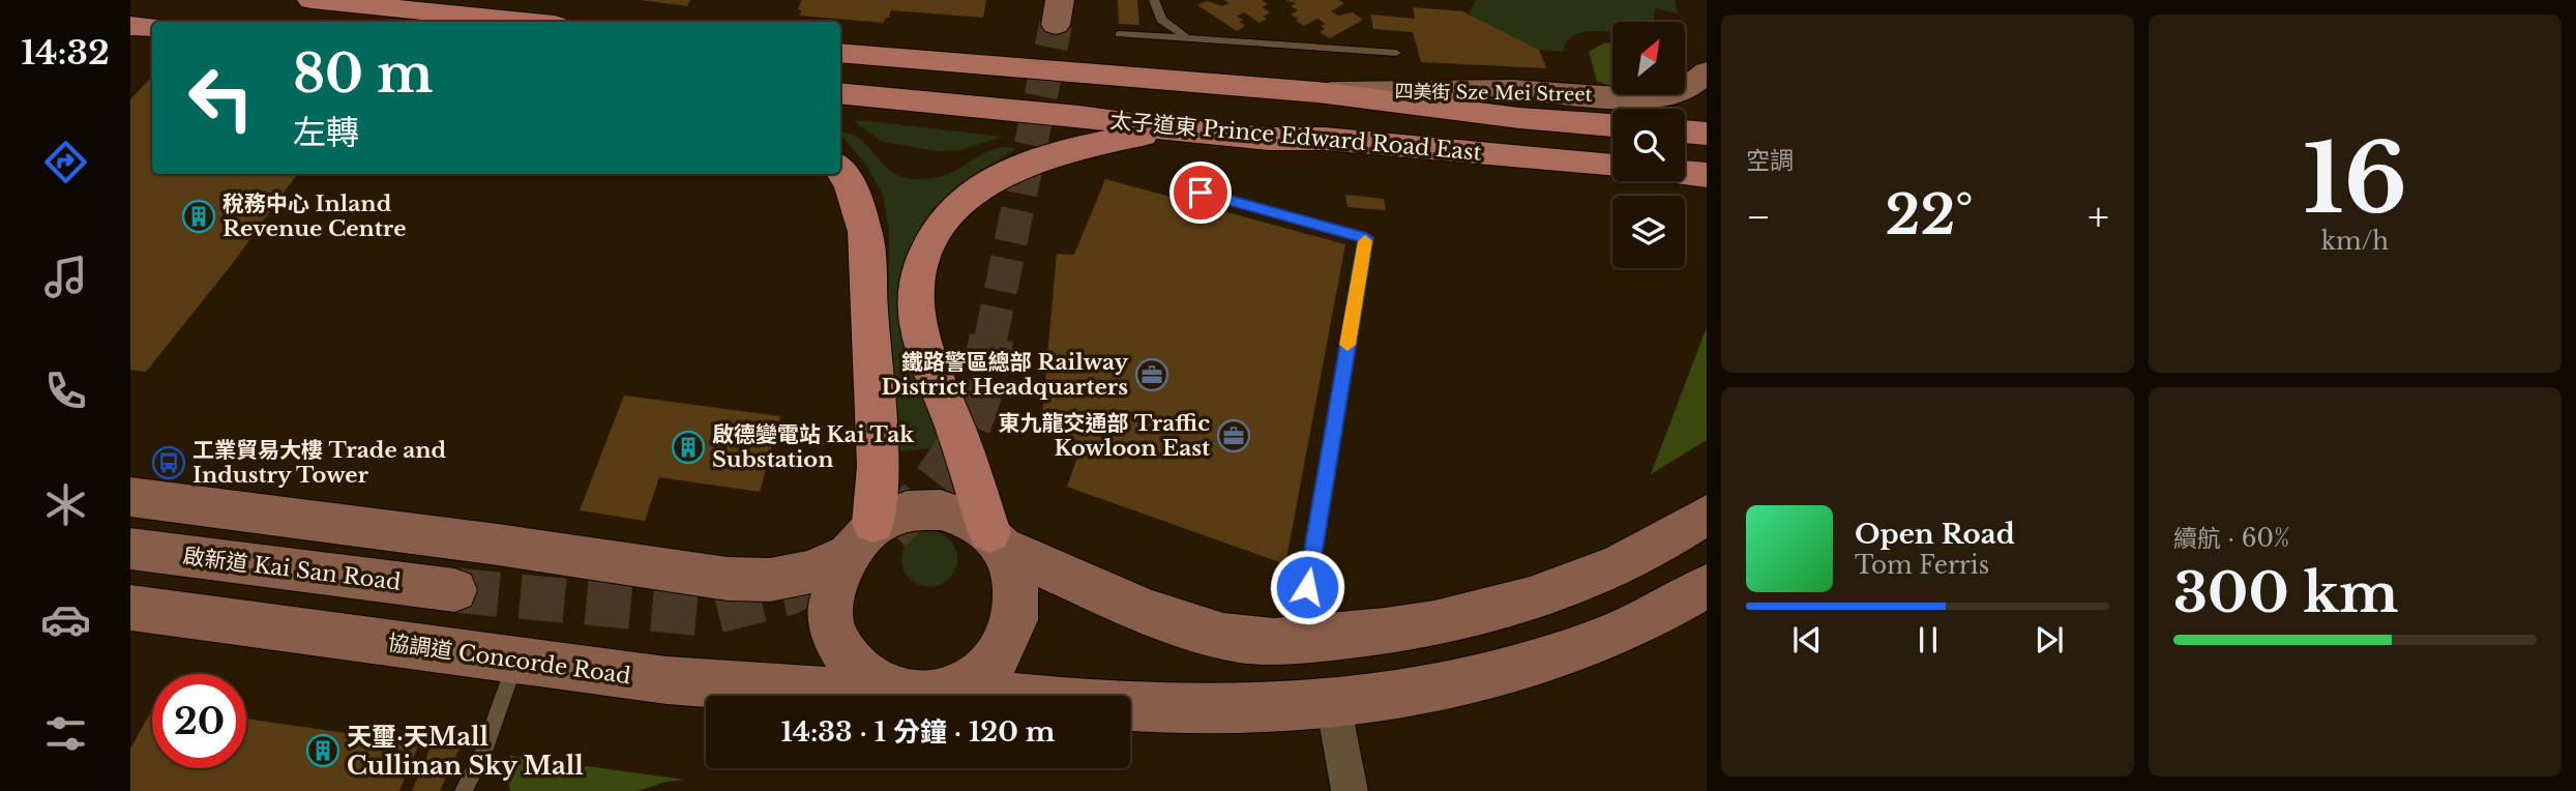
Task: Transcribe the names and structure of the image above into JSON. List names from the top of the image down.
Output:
{
  "streets": {
    "main road": [
      "四美街 Sze Mei Street",
      "太子道東 Prince Edward Road East",
      "啟新道 Kai San Road",
      "協調道 Concorde Road"
    ]
  },
  "crossings": [
    ["四美街 Sze Mei Street", "太子道東 Prince Edward Road East"]
  ],
  "places": {
    "building": ["稅務中心 Inland Revenue Centre", "啟德變電站 Kai Tak Substation", "天璽·天Mall Cullinan Sky Mall"],
    "office": ["鐵路警區總部 Railway District Headquarters", "東九龍交通部 Traffic Kowloon East"],
    "bus stop": ["工業貿易大樓 Trade and Industry Tower"]
  },
  "north": "top right",
  "page": {
    "tabs": "14:32",
    "tile": [
      "空調",
      ["16", "km/h"],
      ["續航 · 60%", "300 km"]
    ],
    "turn": ["80 m", "左轉"],
    "heat": ["−", "22°", "+"],
    "song": ["Open Road", "Tom Ferris"],
    "limit": "20",
    "trip": "14:33 · 1 分鐘 · 120 m"
  }
}
